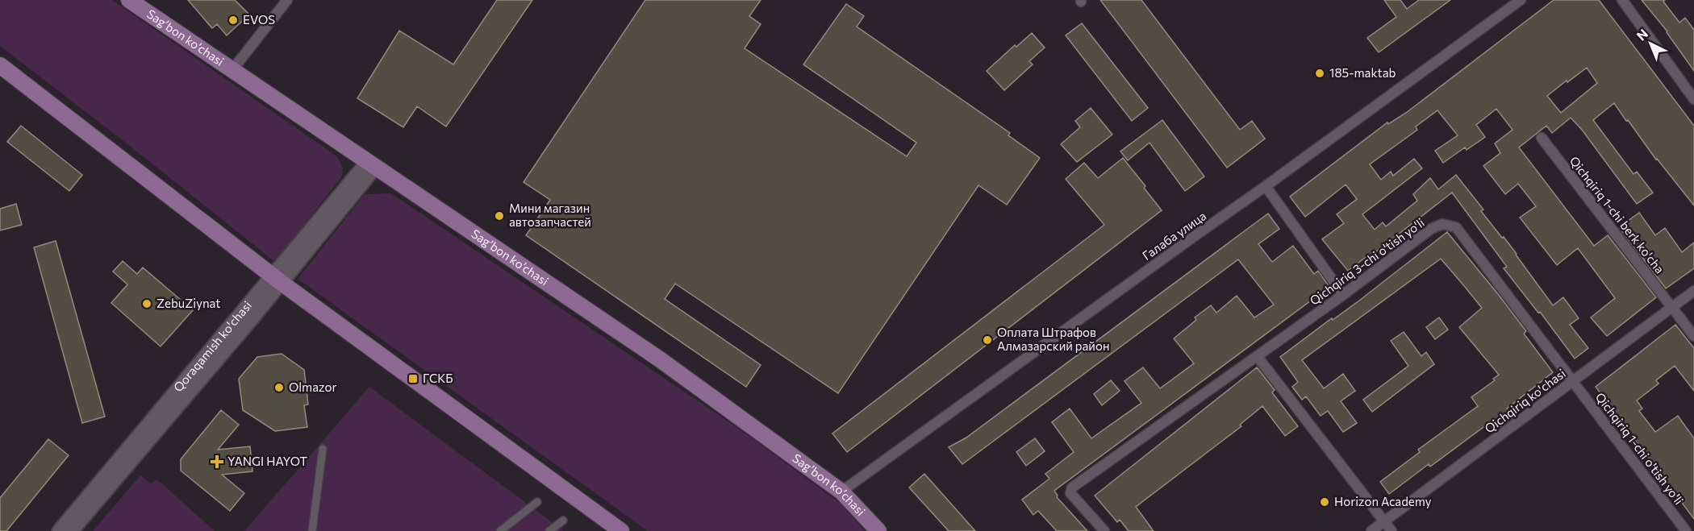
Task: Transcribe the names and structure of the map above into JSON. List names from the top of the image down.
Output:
{
  "streets": {
    "main road": ["Sag’bon ko’chasi", "Qoraqamish ko'chasi"],
    "street": [
      "Qichqiriq 1-chi berk ko'cha",
      "Галаба улица",
      "Qichqiriq 3-chi o'tish yo'li",
      "Qichqiriq ko'chasi",
      "Qichqiriq 1-chi o'tish yo'li"
    ]
  },
  "crossings": [
    ["Sag’bon ko’chasi", "Галаба улица"],
    ["Sag’bon ko’chasi", "Qoraqamish ko'chasi"],
    ["Qichqiriq 1-chi berk ko'cha", "Qichqiriq ko'chasi"],
    ["Qichqiriq 3-chi o'tish yo'li", "Qichqiriq ko'chasi"],
    ["Qichqiriq 3-chi o'tish yo'li", "Qichqiriq 1-chi o'tish yo'li"],
    ["Qichqiriq ko'chasi", "Qichqiriq 1-chi o'tish yo'li"]
  ],
  "places": {
    "other": [
      "EVOS",
      "185-maktab",
      "Мини магазин автозапчастей",
      "ZebuZiynat",
      "Оплата Штрафов Aлмазарский район",
      "Olmazor",
      "Horizon Academy"
    ],
    "transit": ["ГСКБ"],
    "health": ["YANGI HAYOT"]
  },
  "north": "top left"
}
